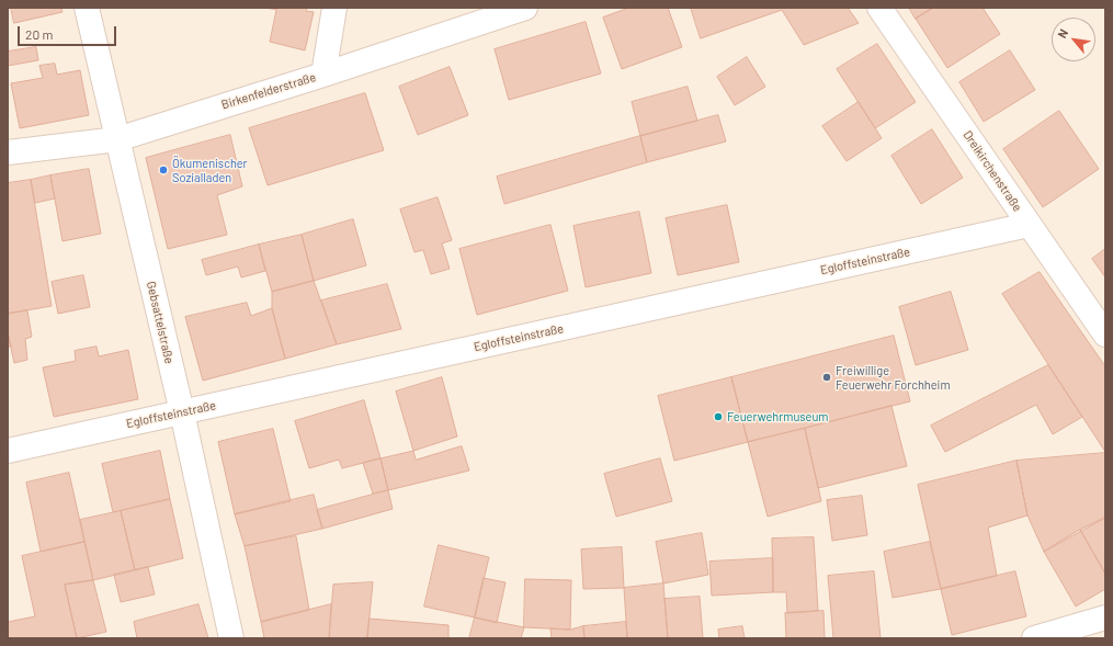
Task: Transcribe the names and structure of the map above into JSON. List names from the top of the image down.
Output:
{
  "streets": {
    "street": [
      "Birkenfelderstraße",
      "Dreikirchenstraße",
      "Egloffsteinstraße",
      "Gebsattelstraße"
    ]
  },
  "crossings": [
    ["Birkenfelderstraße", "Gebsattelstraße"],
    ["Dreikirchenstraße", "Egloffsteinstraße"],
    ["Egloffsteinstraße", "Gebsattelstraße"]
  ],
  "places": ["Ökumenischer Sozialladen", "Freiwillige Feuerwehr Forchheim", "Feuerwehrmuseum"],
  "scale_bar": "20 m",
  "north": "top left"
}
